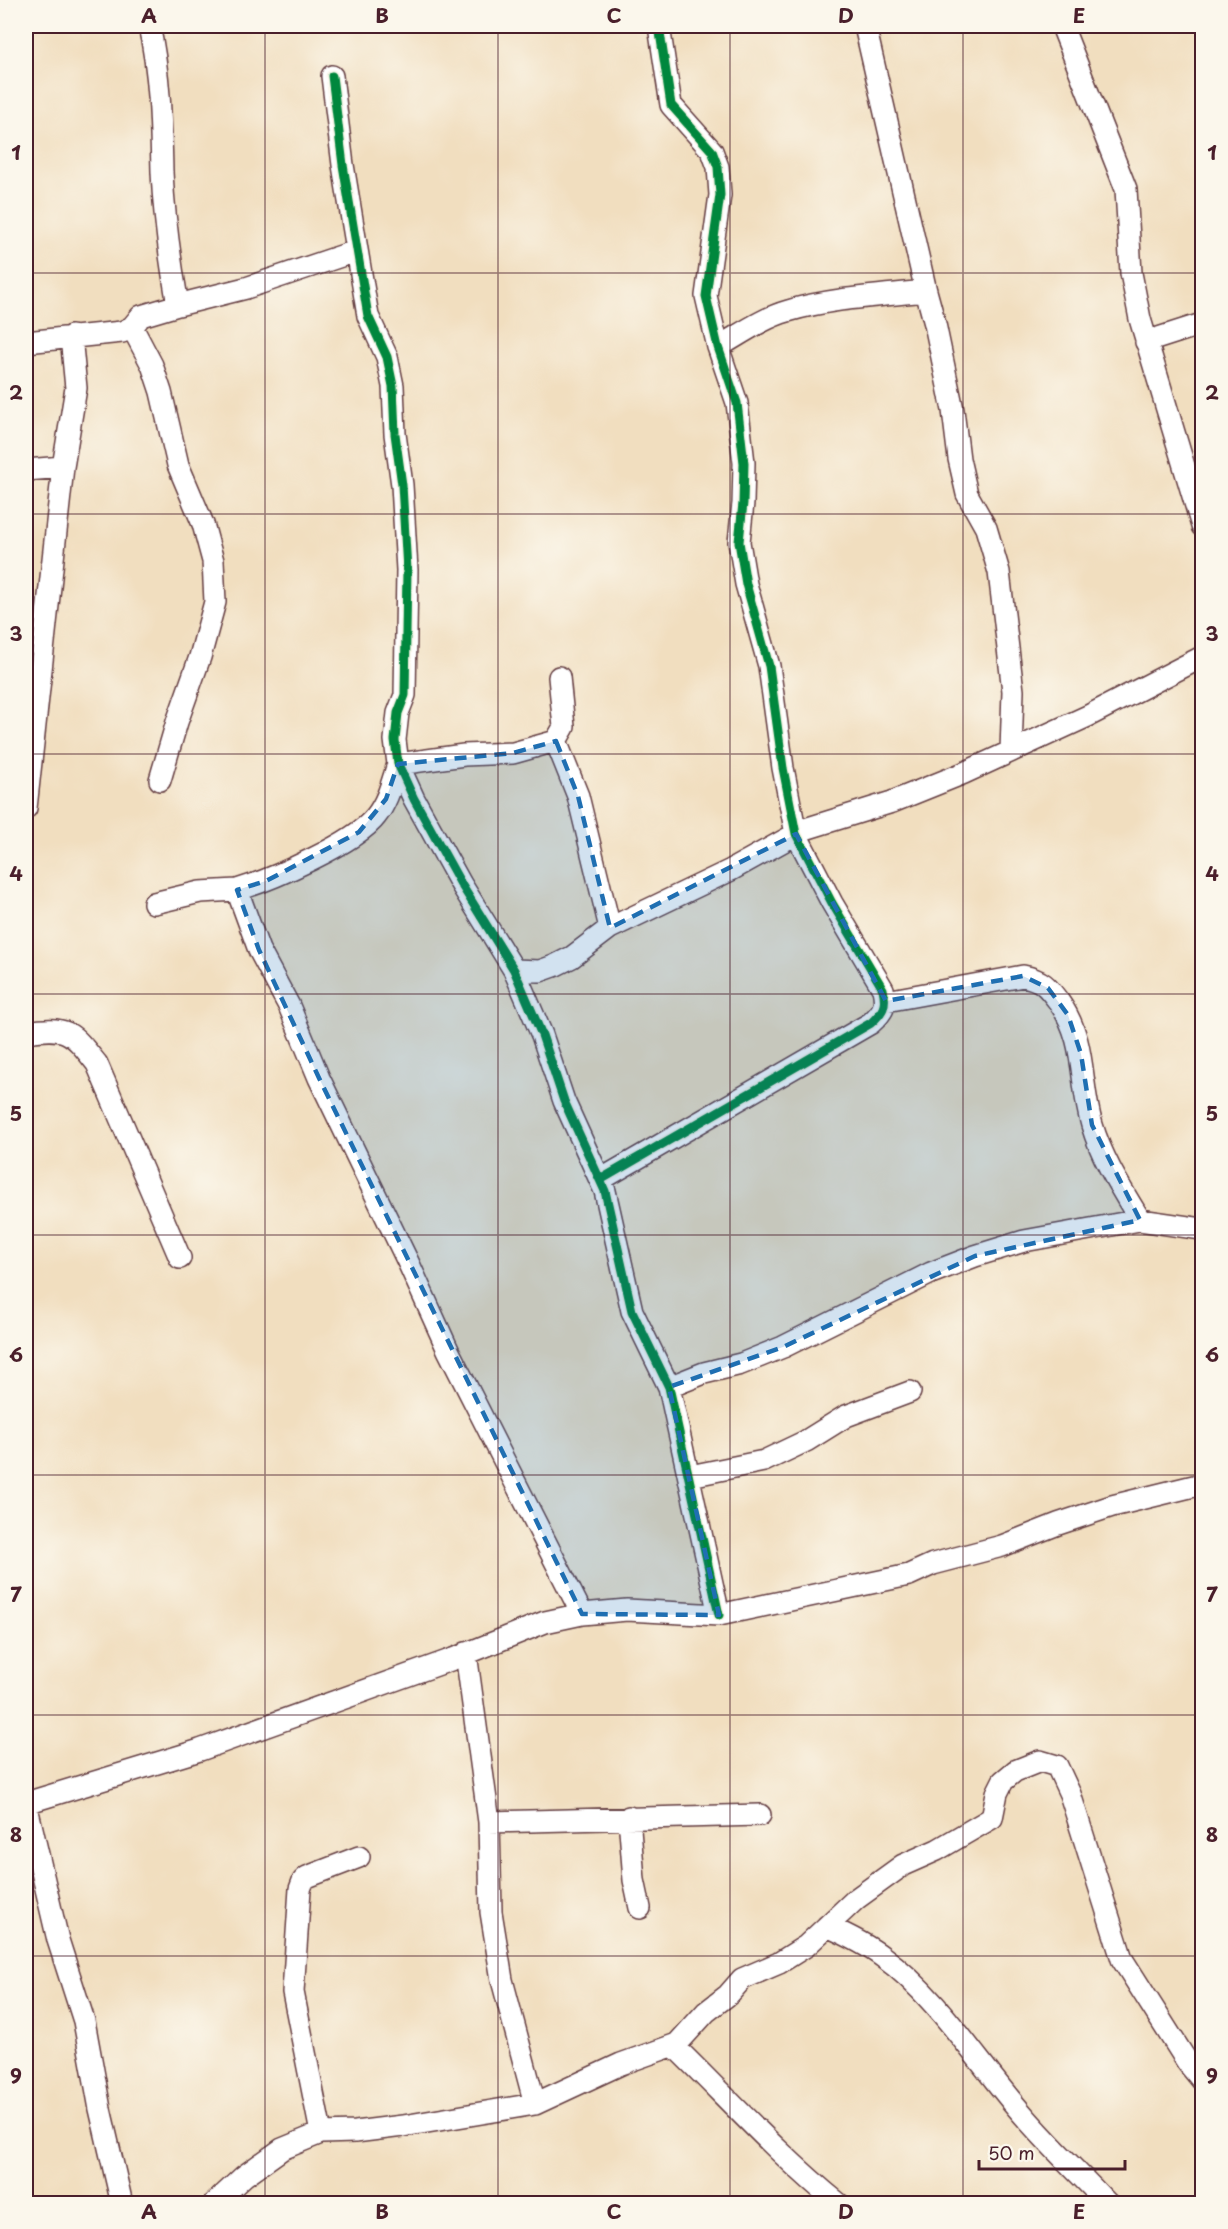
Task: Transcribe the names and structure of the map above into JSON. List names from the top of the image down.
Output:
{
  "scale_bar": "50 m",
  "grid": {
    "columns": [
      "A",
      "B",
      "C",
      "D",
      "E"
    ],
    "rows": [
      "1",
      "2",
      "3",
      "4",
      "5",
      "6",
      "7",
      "8",
      "9"
    ]
  }
}
